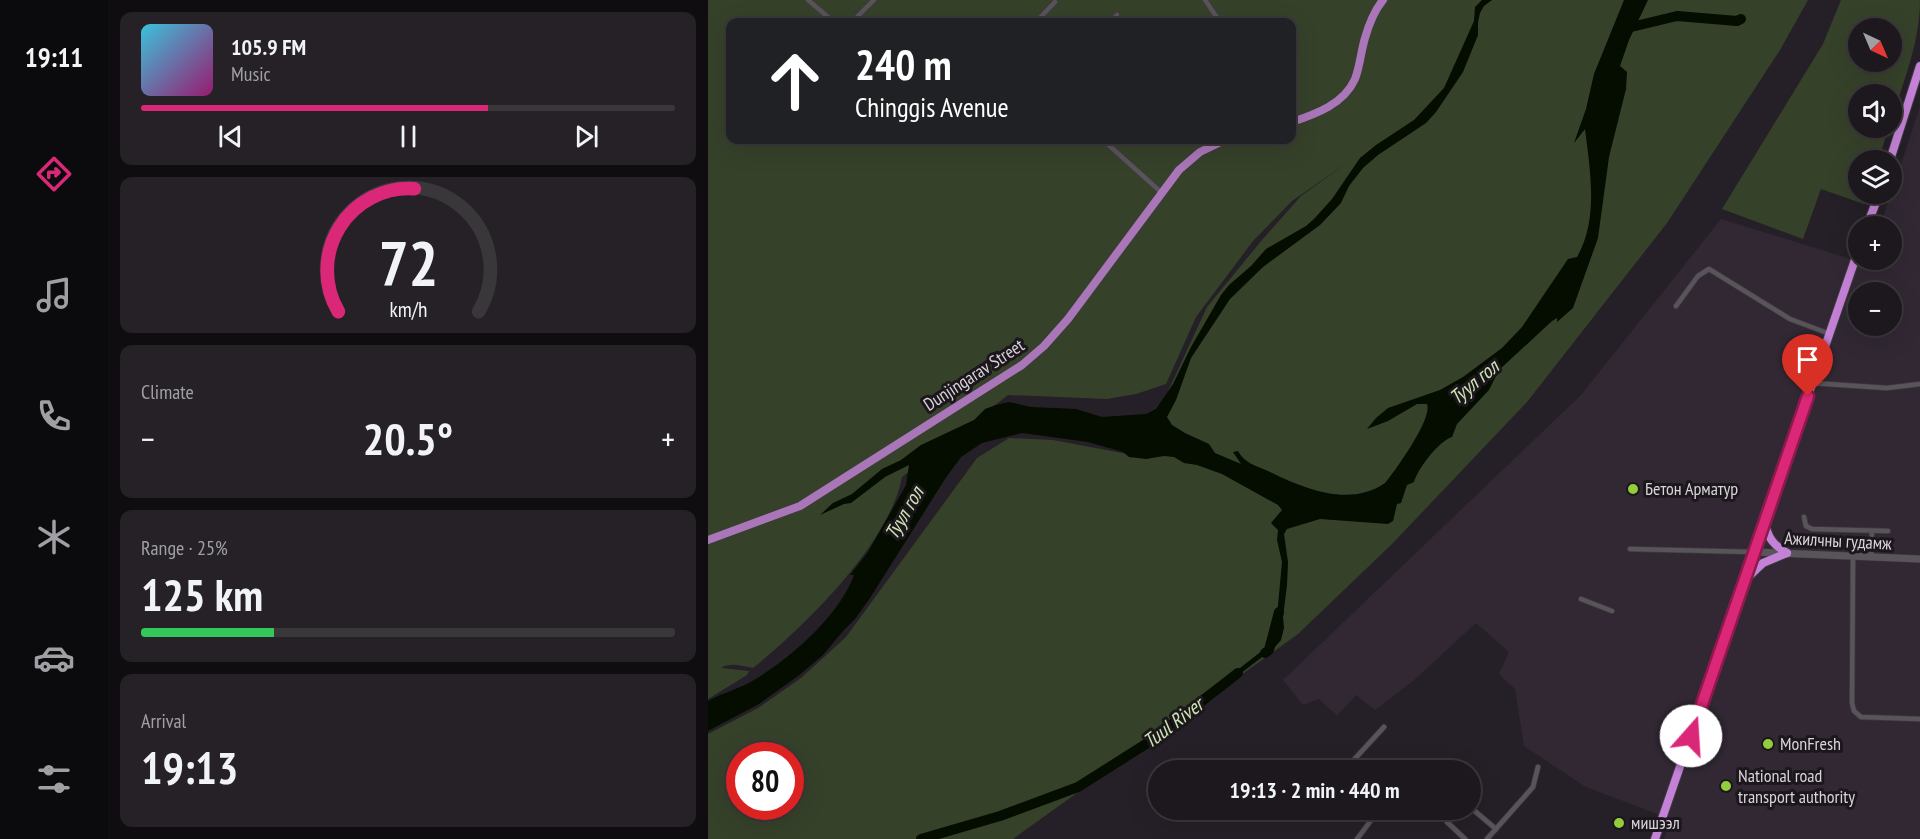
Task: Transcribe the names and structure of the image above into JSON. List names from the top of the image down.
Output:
{
  "streets": {
    "main road": ["Dunjingarav Street", "Ажилчны гудамж"]
  },
  "water": ["Туул гол", "Tuul River"],
  "places": [
    "Бетон Арматур",
    "MonFresh",
    "National road transport authority",
    "мишээл"
  ],
  "north": "bottom right",
  "page": {
    "tabs": "19:11",
    "map_buttons": ["+", "−"],
    "turn": ["240 m", "Chinggis Avenue"],
    "song": ["105.9 FM", "Music"],
    "tile": [
      "Climate",
      ["Range · 25%", "125 km"],
      ["Arrival", "19:13"]
    ],
    "heat": ["−", "20.5°", "+"],
    "limit": "80",
    "trip": "19:13 · 2 min · 440 m",
    "gauge": ["72", "km/h"]
  }
}
